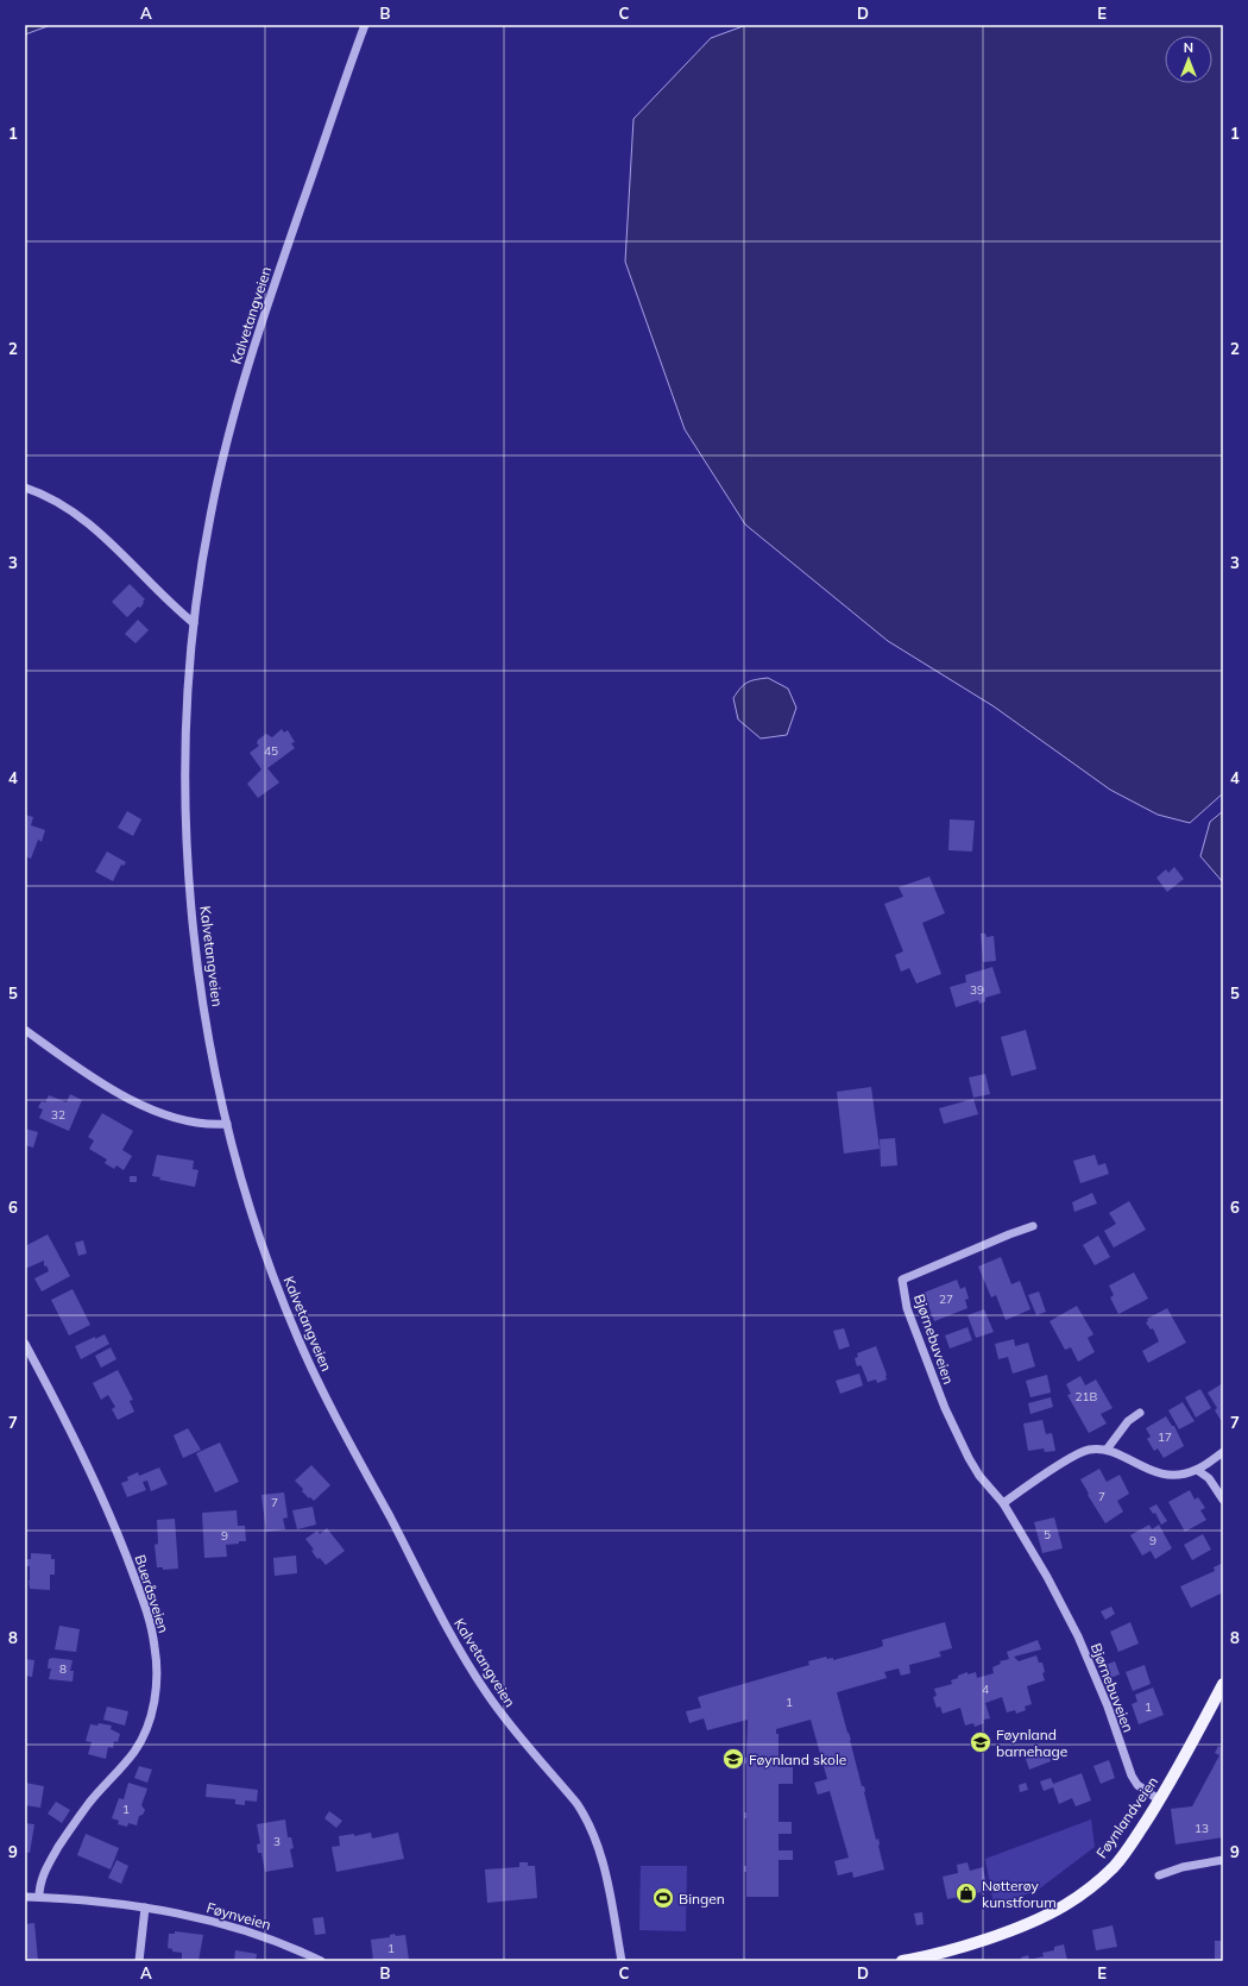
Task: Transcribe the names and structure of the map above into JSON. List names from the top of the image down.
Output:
{
  "streets": {
    "main road": ["Føynlandveien"],
    "street": [
      "Kalvetangveien",
      "Bjørnebuveien",
      "Bueråsveien",
      "Føynveien"
    ]
  },
  "crossings": [
    ["Bjørnebuveien", "Føynlandveien"],
    ["Bueråsveien", "Føynveien"]
  ],
  "places": {
    "school or university": ["Føynland barnehage", "Føynland skole"],
    "shop": ["Nøtterøy kunstforum"],
    "sports": ["Bingen"]
  },
  "house_numbers": [
    "45",
    "39",
    "32",
    "27",
    "21B",
    "17",
    "7",
    "7",
    "5",
    "9",
    "9",
    "8",
    "4",
    "1",
    "1",
    "1",
    "13",
    "3",
    "1"
  ],
  "north": "top",
  "grid": {
    "columns": [
      "A",
      "B",
      "C",
      "D",
      "E"
    ],
    "rows": [
      "1",
      "2",
      "3",
      "4",
      "5",
      "6",
      "7",
      "8",
      "9"
    ]
  }
}
